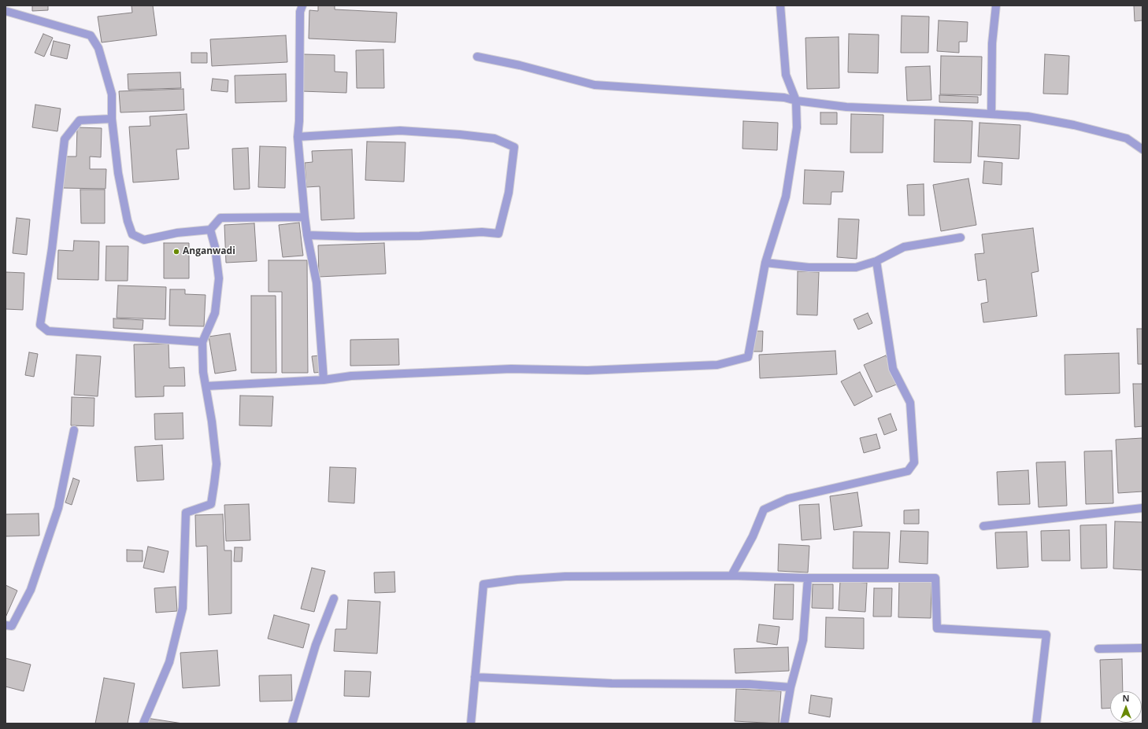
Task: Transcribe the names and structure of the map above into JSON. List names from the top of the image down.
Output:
{
  "places": ["Anganwadi"],
  "north": "top"
}
